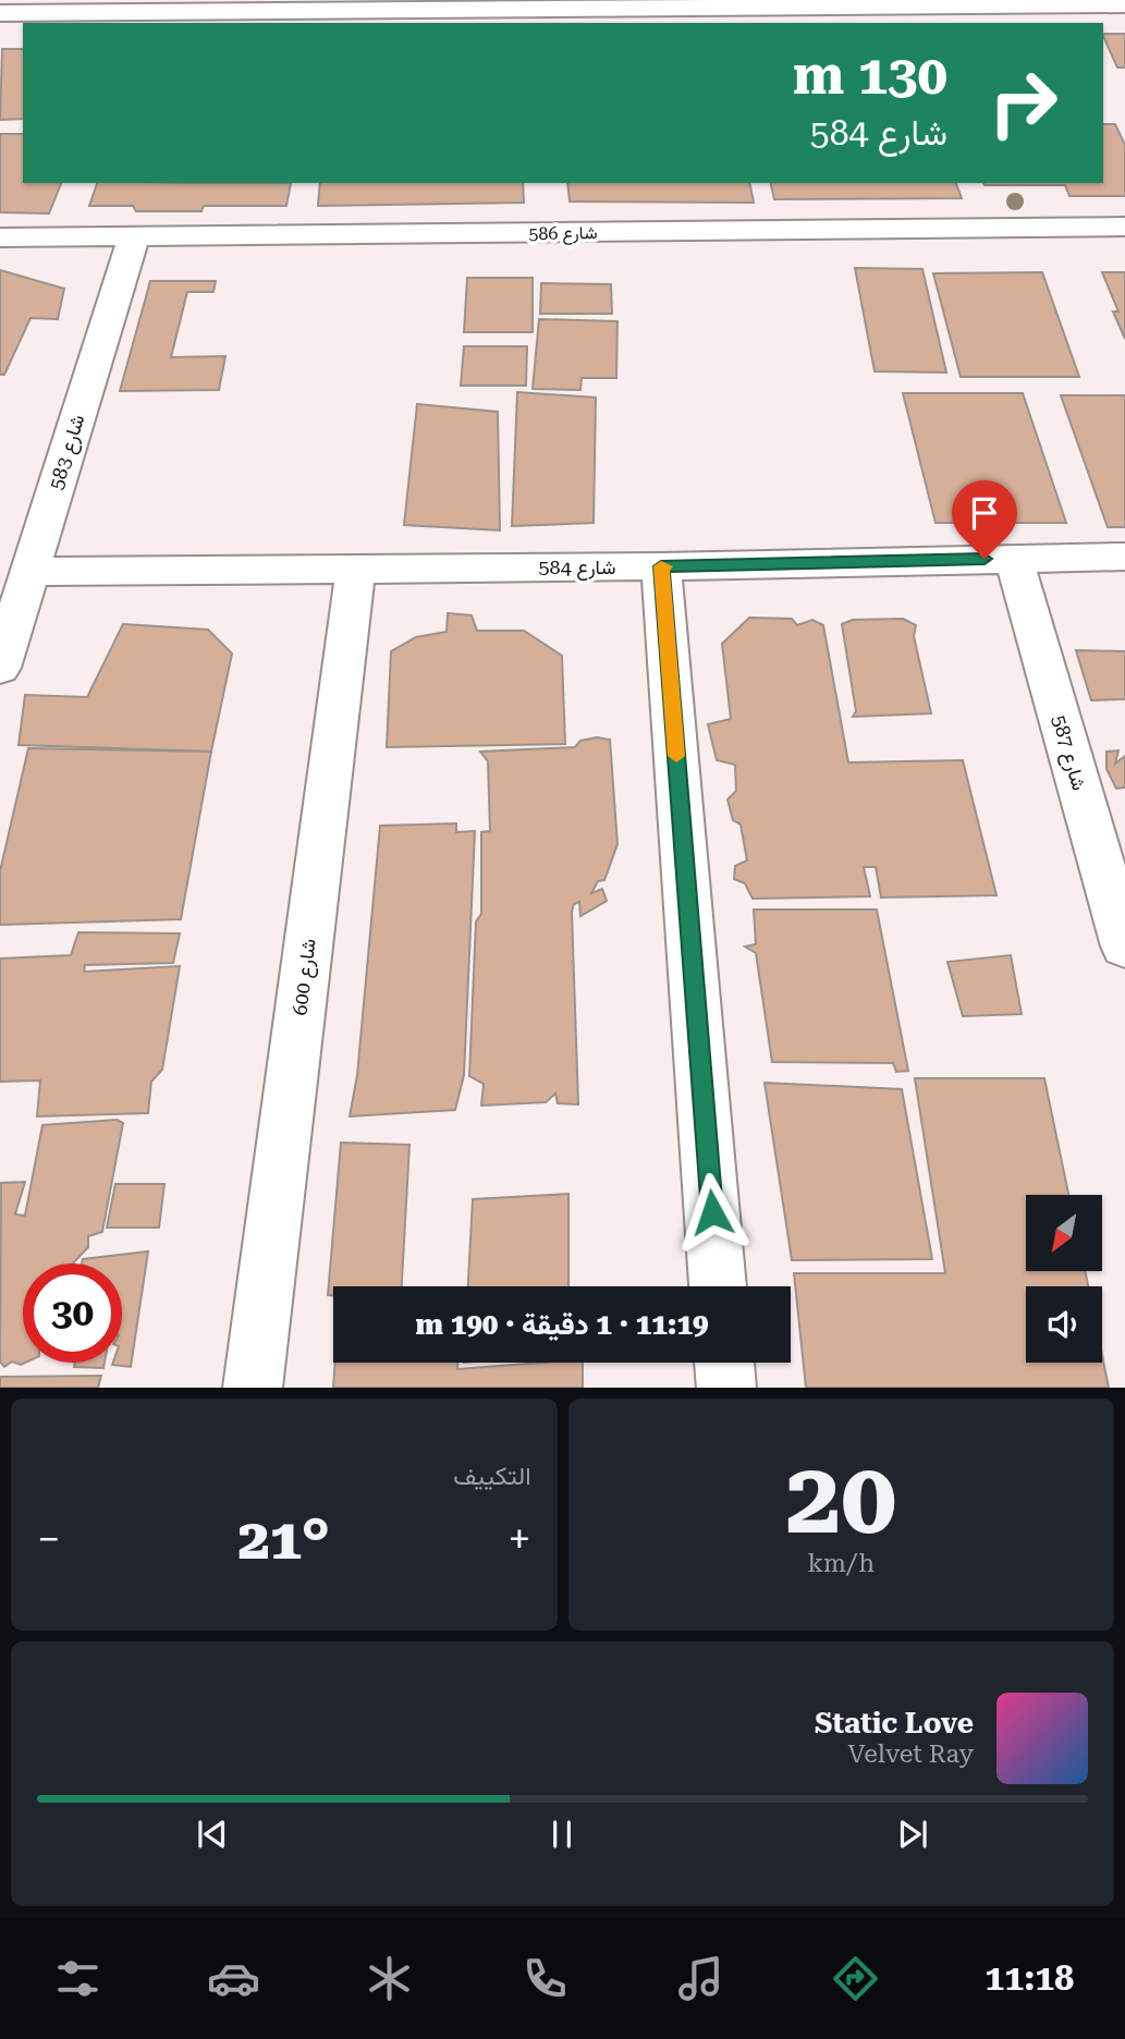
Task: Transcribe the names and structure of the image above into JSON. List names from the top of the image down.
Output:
{
  "streets": {
    "street": [
      "شارع 586",
      "شارع 583",
      "شارع 584",
      "شارع 587",
      "شارع 600"
    ]
  },
  "crossings": [
    ["شارع 586", "شارع 583"],
    ["شارع 583", "شارع 584"],
    ["شارع 584", "شارع 587"],
    ["شارع 584", "شارع 600"]
  ],
  "north": "bottom left",
  "page": {
    "turn": ["130 m", "شارع 584"],
    "limit": "30",
    "trip": "11:19 · 1 دقيقة · 190 m",
    "tile": [
      ["20", "km/h"],
      "التكييف"
    ],
    "heat": ["−", "21°", "+"],
    "song": ["Static Love", "Velvet Ray"],
    "tabs": "11:18"
  }
}
